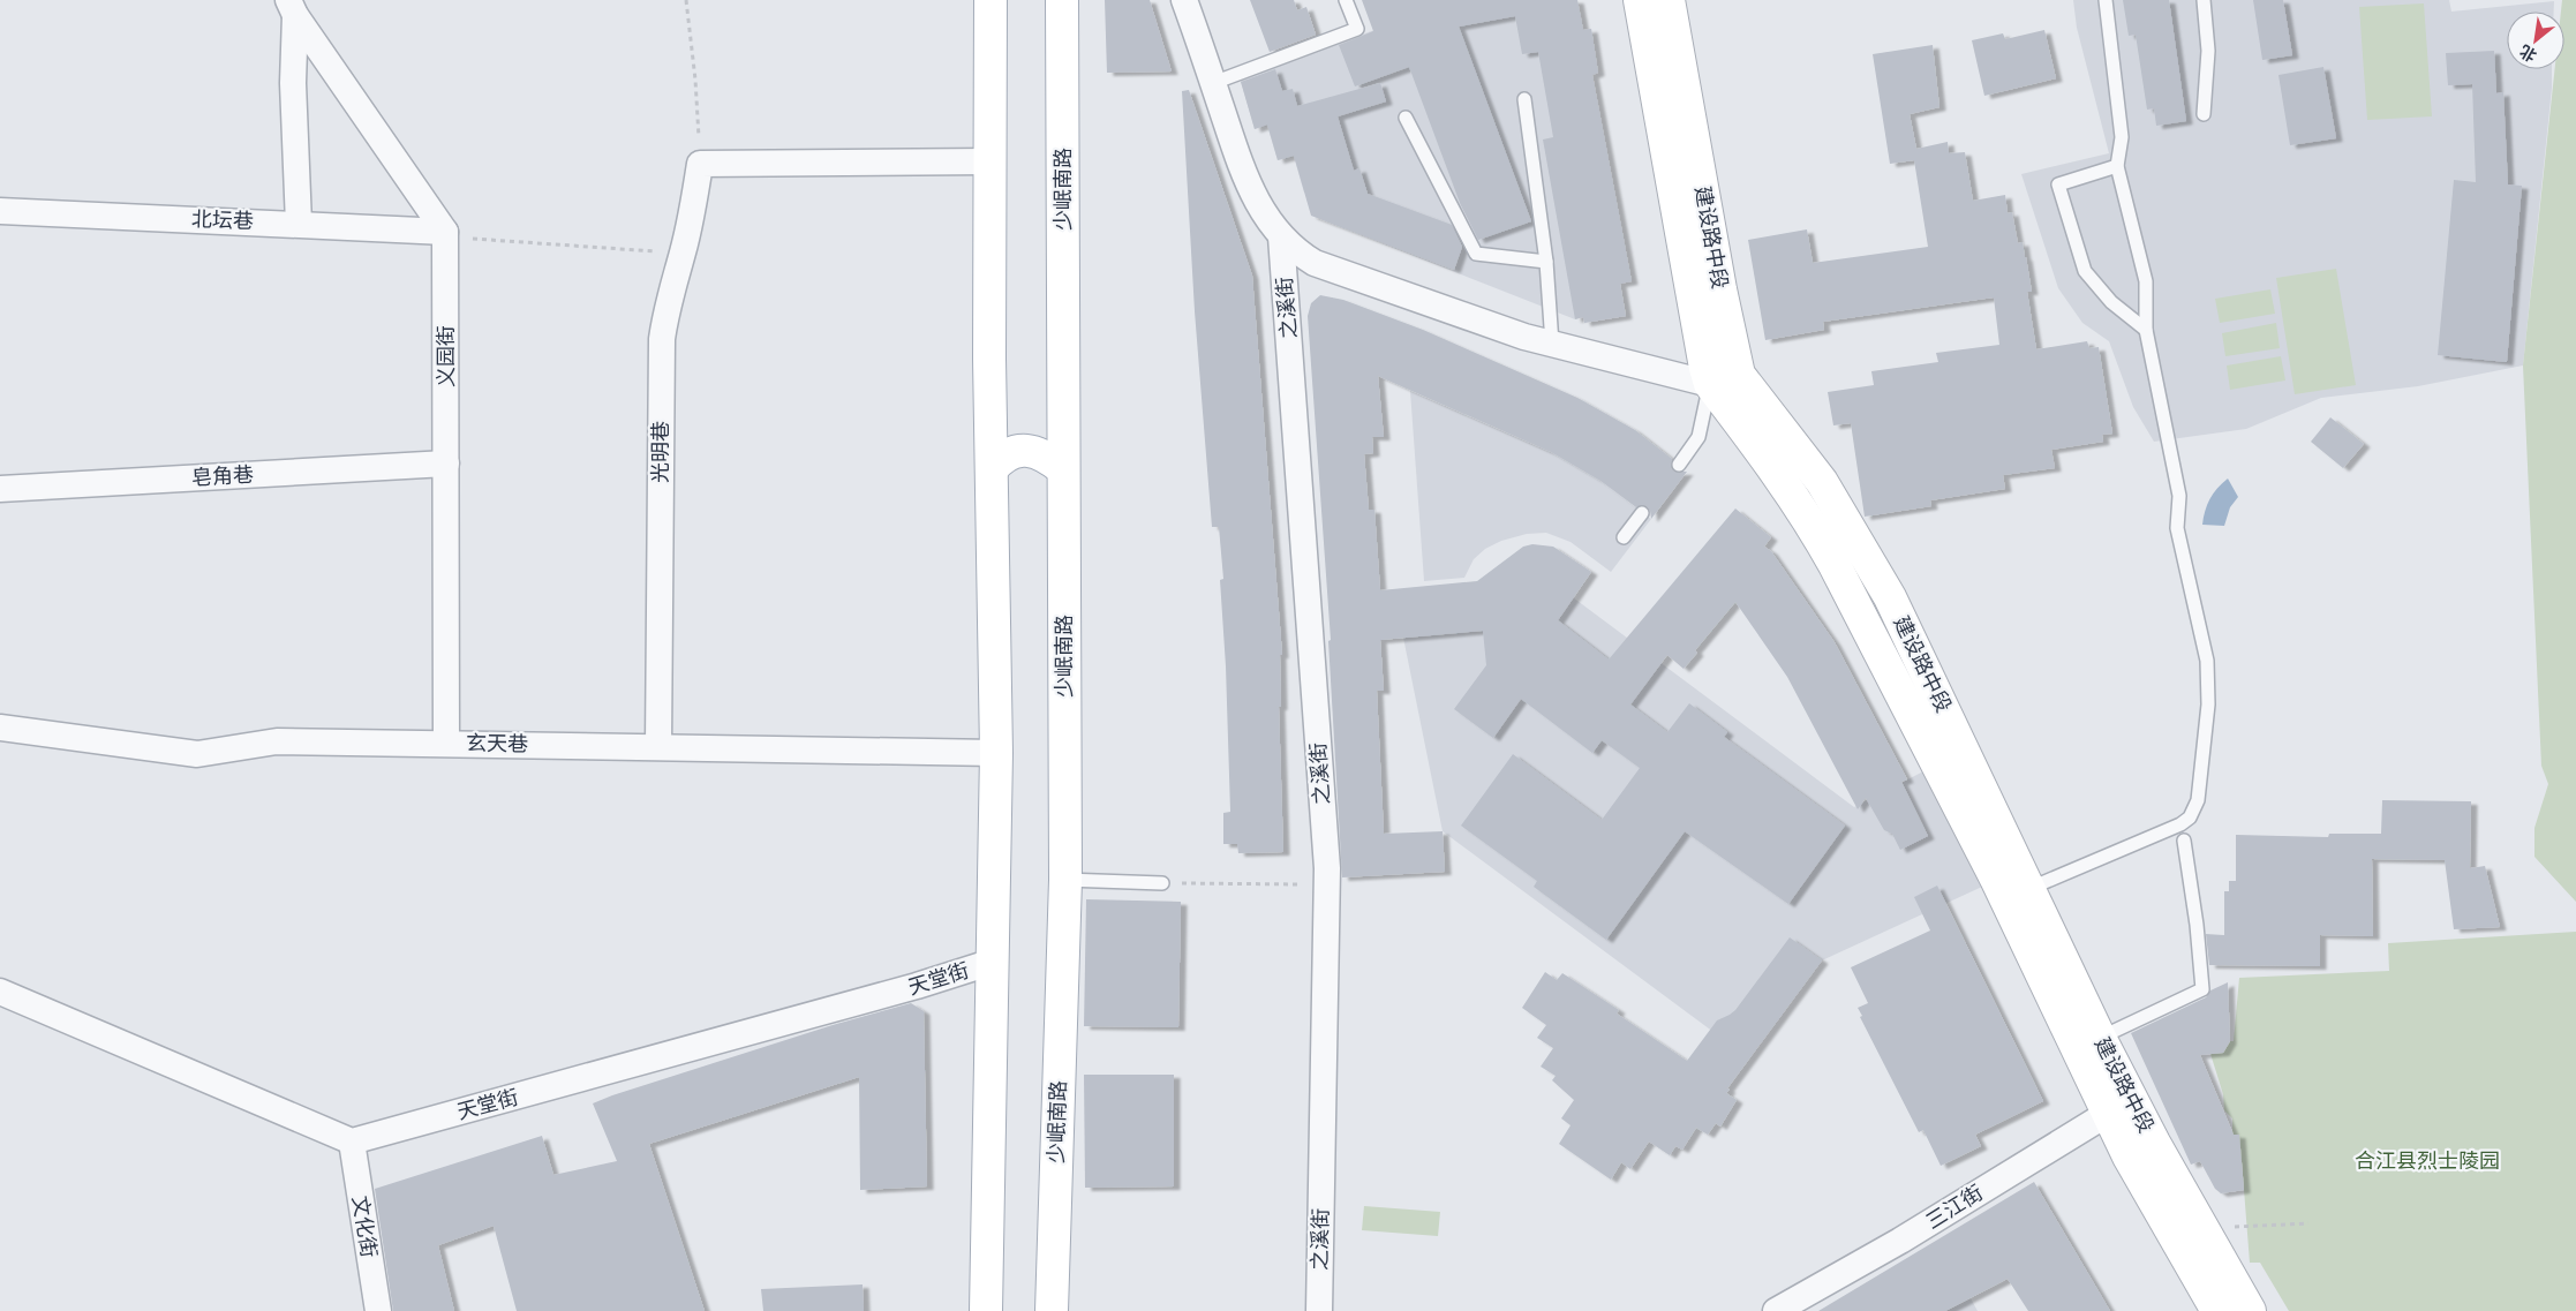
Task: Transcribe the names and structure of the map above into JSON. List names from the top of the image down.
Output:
{
  "streets": {
    "main road": ["少岷南路", "建设路中段"],
    "street": [
      "北坛巷",
      "之溪街",
      "义园街",
      "光明巷",
      "皂角巷",
      "玄天巷",
      "天堂街",
      "三江街",
      "文化街"
    ]
  },
  "crossings": [
    ["北坛巷", "义园街"],
    ["建设路中段", "之溪街"],
    ["建设路中段", "三江街"],
    ["义园街", "皂角巷"],
    ["义园街", "玄天巷"],
    ["光明巷", "玄天巷"],
    ["天堂街", "文化街"]
  ],
  "parks": ["合江县烈士陵园"],
  "north": "bottom left"
}
